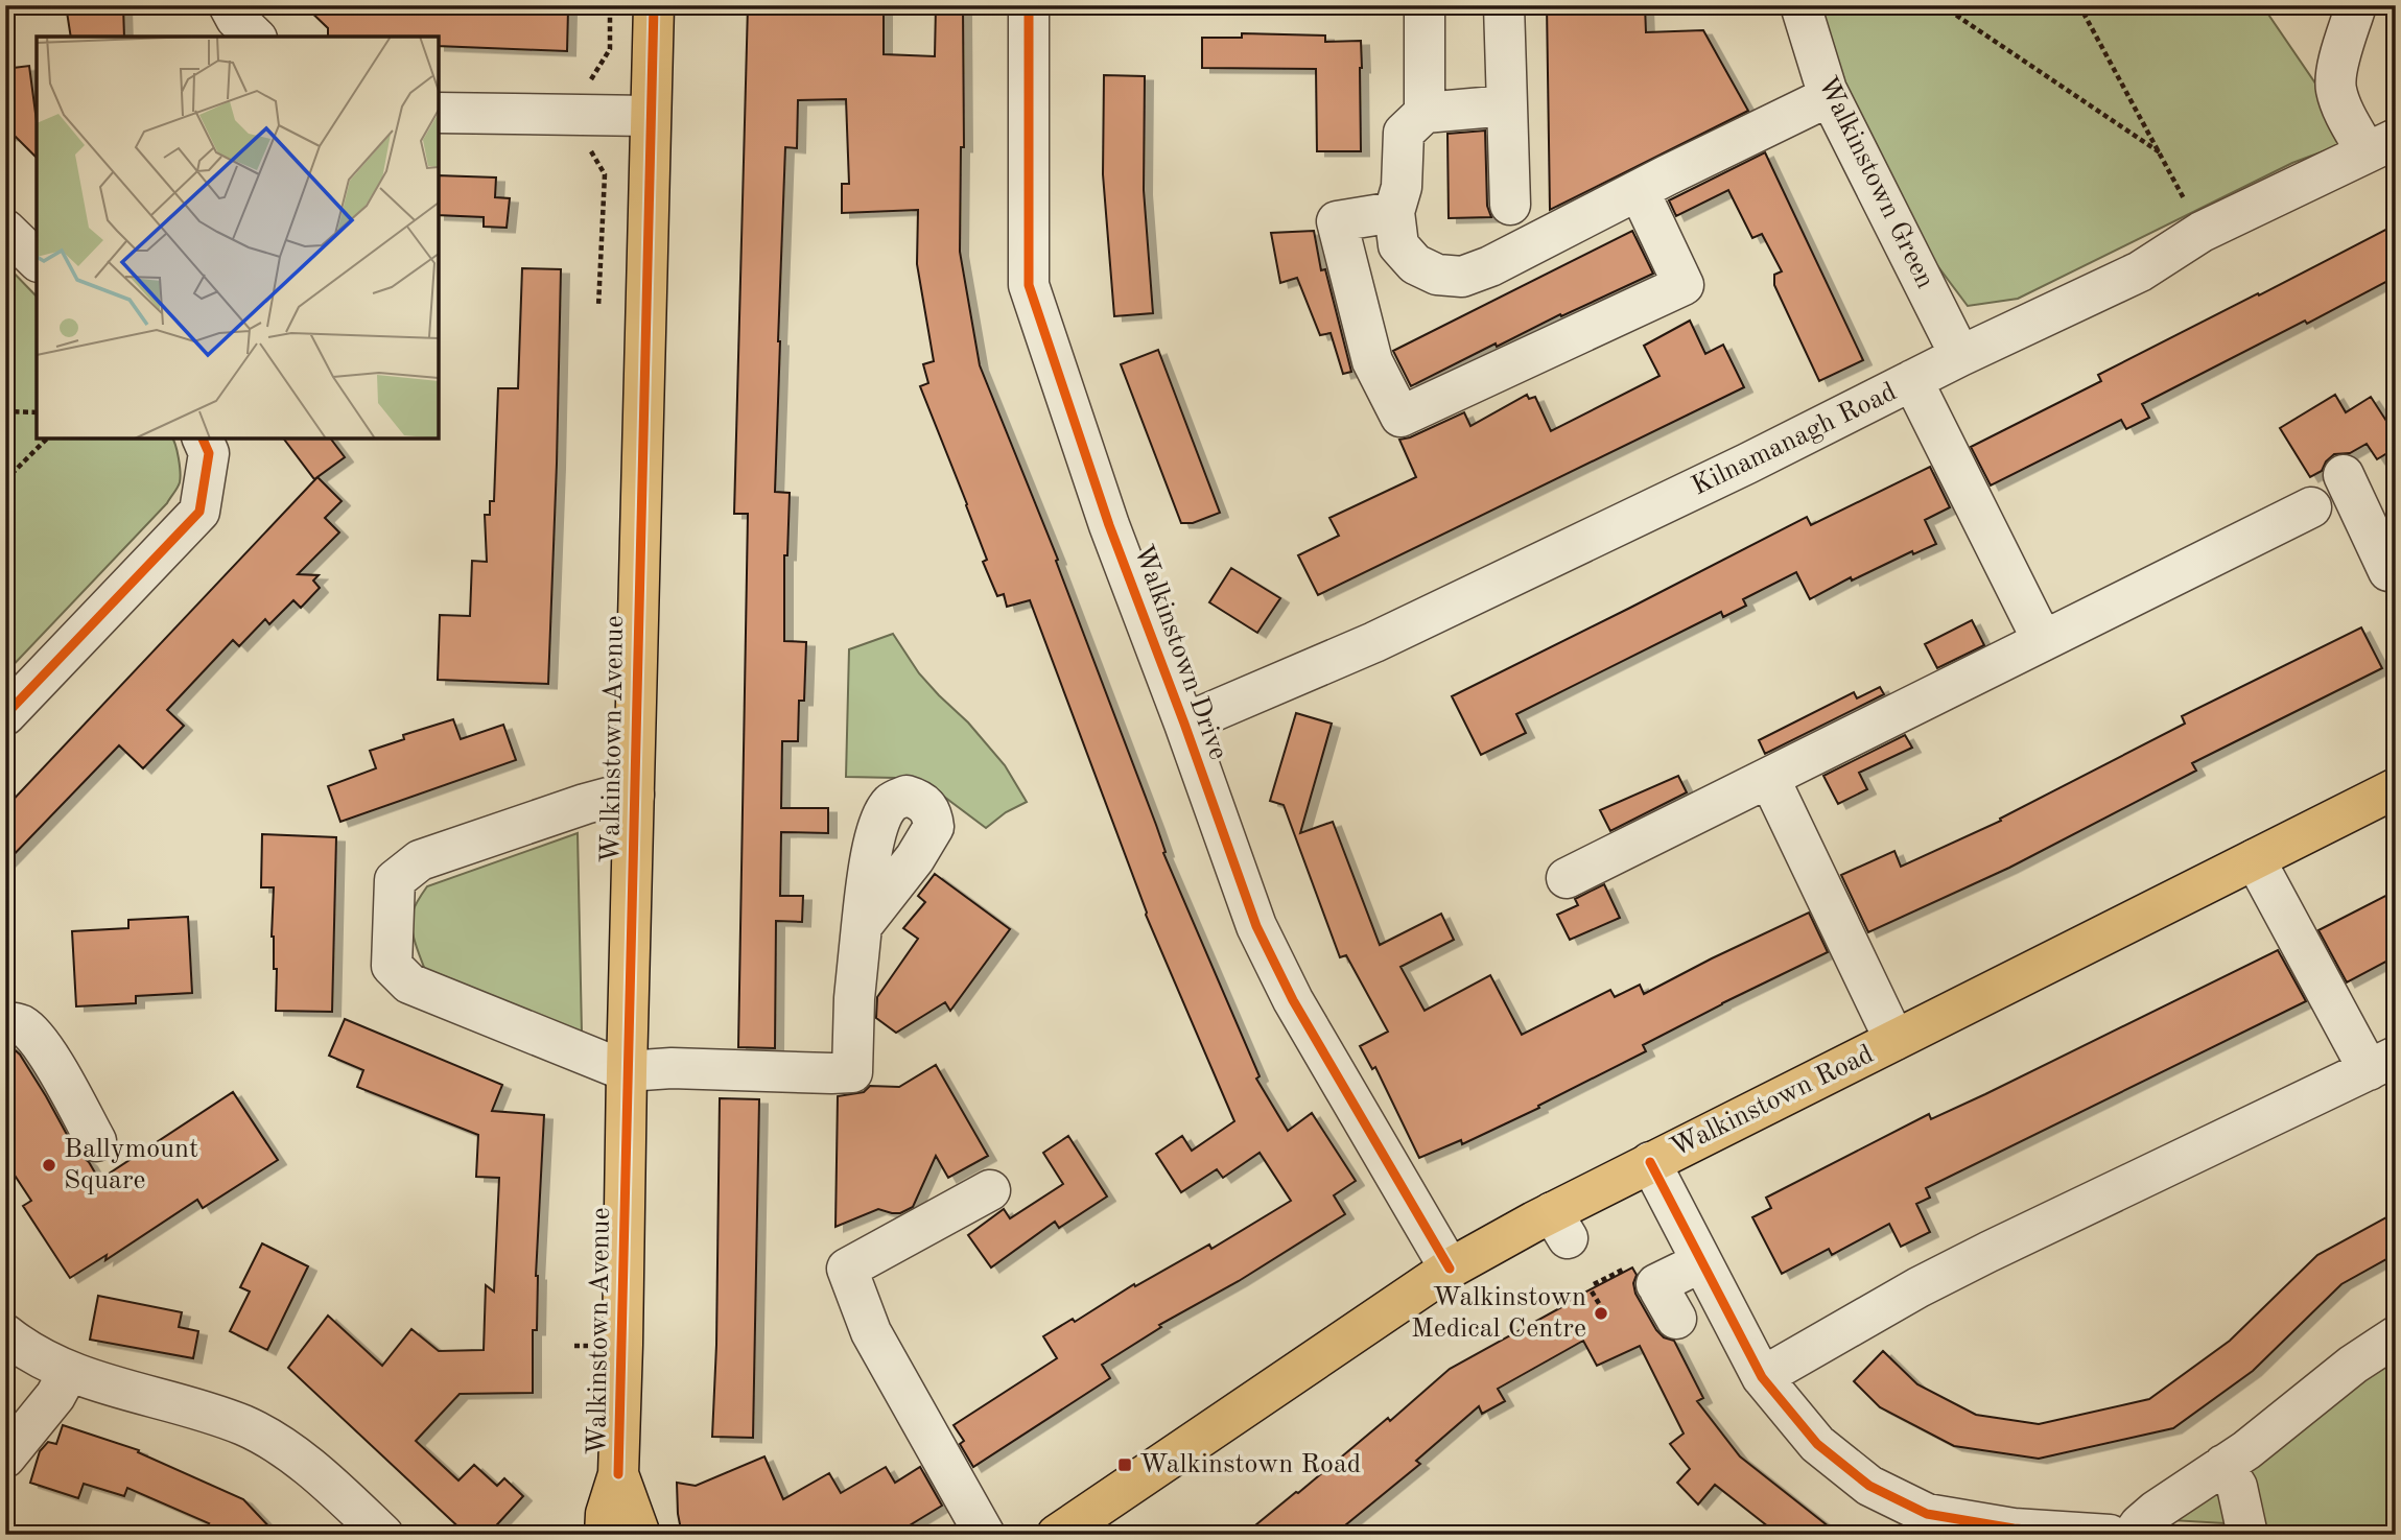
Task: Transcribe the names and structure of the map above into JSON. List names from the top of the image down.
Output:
{
  "streets": {
    "main road": ["Walkinstown Avenue", "Walkinstown Road"],
    "street": ["Walkinstown Green", "Kilnamanagh Road", "Walkinstown Drive"]
  },
  "crossings": [
    ["Walkinstown Green", "Kilnamanagh Road"],
    ["Kilnamanagh Road", "Walkinstown Drive"],
    ["Walkinstown Drive", "Walkinstown Road"]
  ],
  "places": {
    "other": ["Ballymount Square", "Walkinstown Medical Centre"],
    "transit": ["Walkinstown Road"]
  }
}
